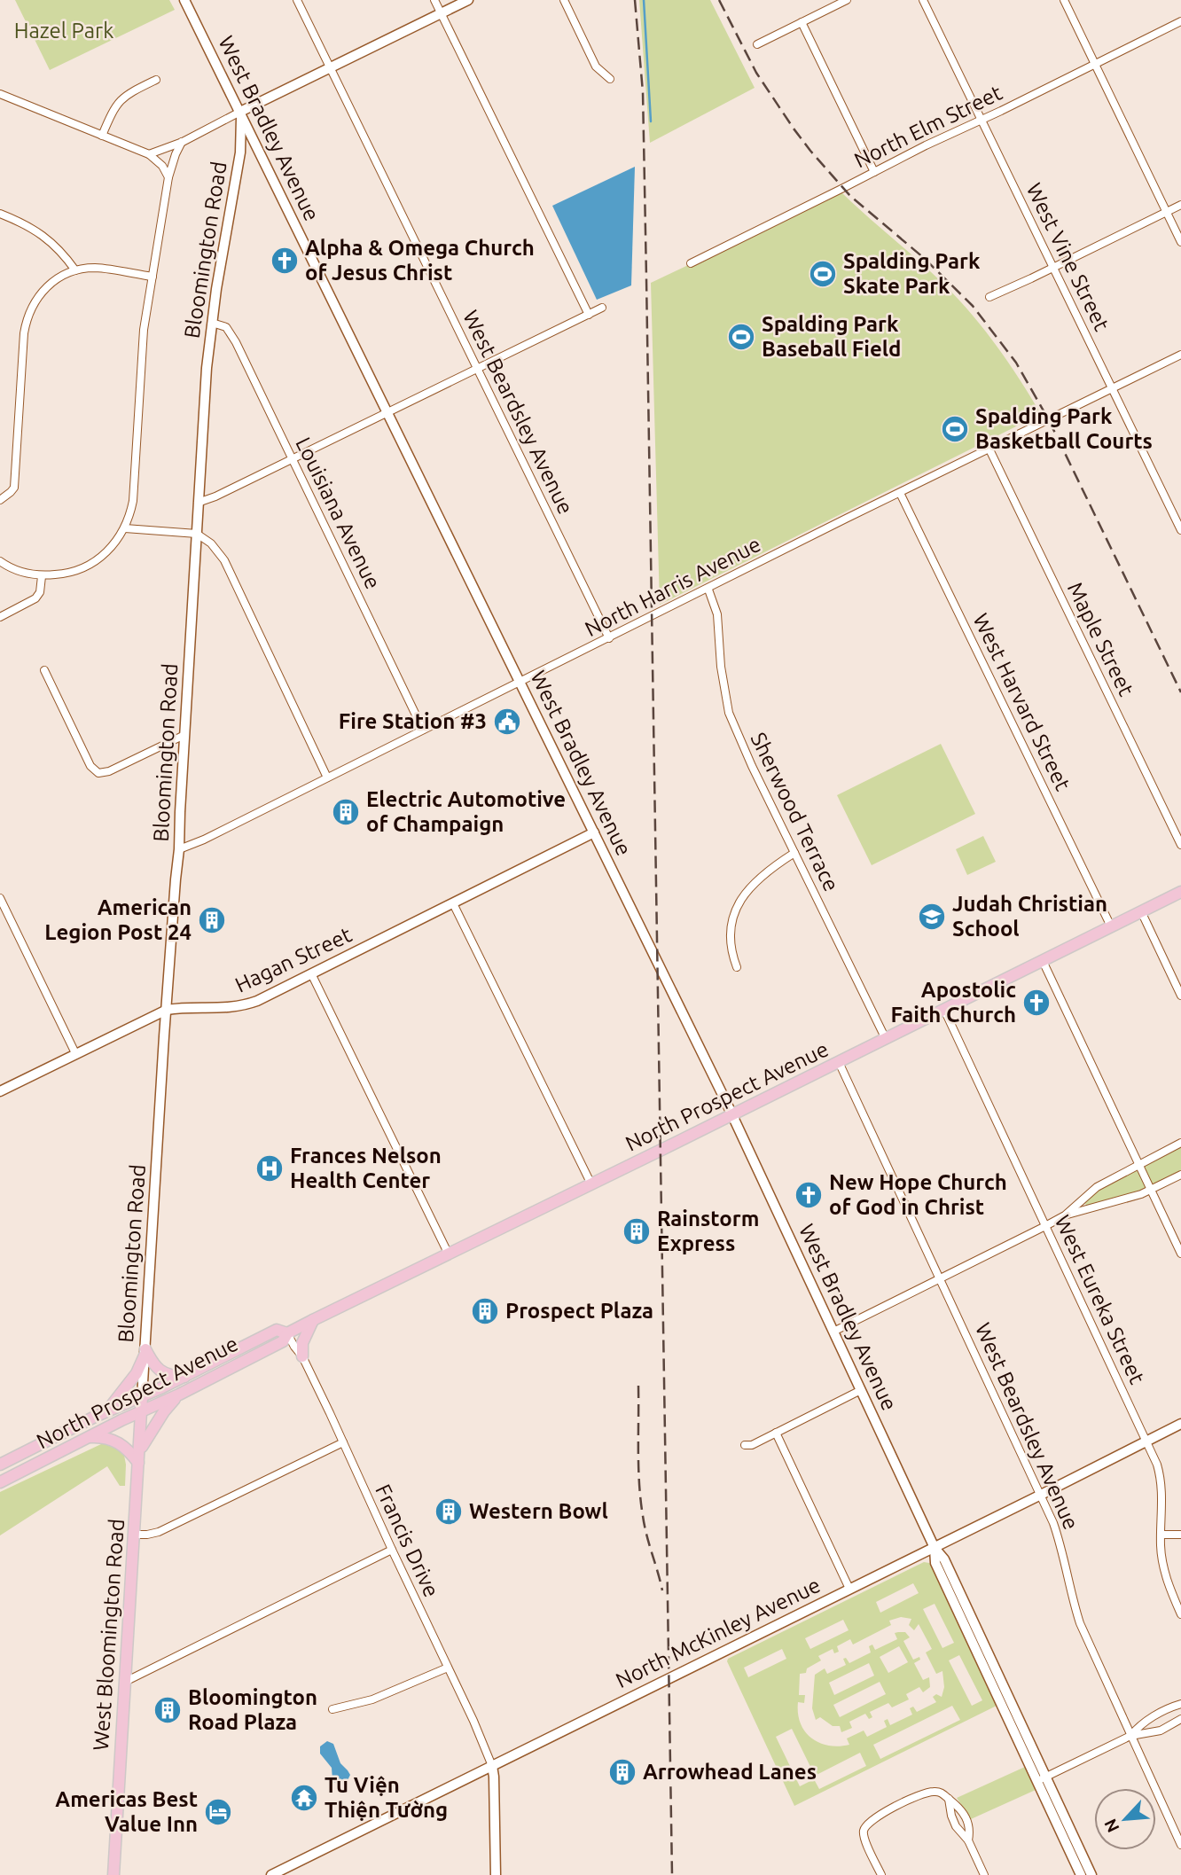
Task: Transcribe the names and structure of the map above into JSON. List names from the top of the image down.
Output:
{
  "streets": {
    "main road": [
      "West Bradley Avenue",
      "Bloomington Road",
      "Hagan Street",
      "North Prospect Avenue",
      "North McKinley Avenue",
      "West Bloomington Road"
    ],
    "street": [
      "North Elm Street",
      "West Vine Street",
      "West Beardsley Avenue",
      "Louisiana Avenue",
      "North Harris Avenue",
      "Maple Street",
      "West Harvard Street",
      "Sherwood Terrace",
      "West Eureka Street",
      "Francis Drive"
    ]
  },
  "crossings": [
    ["North Elm Street", "West Vine Street"],
    ["West Bradley Avenue", "Bloomington Road"],
    ["West Bradley Avenue", "North Harris Avenue"],
    ["West Bradley Avenue", "Hagan Street"],
    ["West Bradley Avenue", "North Prospect Avenue"],
    ["West Bradley Avenue", "North McKinley Avenue"],
    ["Bloomington Road", "Louisiana Avenue"],
    ["Bloomington Road", "North Harris Avenue"],
    ["Bloomington Road", "Hagan Street"],
    ["Bloomington Road", "North Prospect Avenue"],
    ["Bloomington Road", "West Bloomington Road"],
    ["West Vine Street", "North Harris Avenue"],
    ["West Beardsley Avenue", "North Harris Avenue"],
    ["West Beardsley Avenue", "North Prospect Avenue"],
    ["West Beardsley Avenue", "North McKinley Avenue"],
    ["Louisiana Avenue", "North Harris Avenue"],
    ["North Harris Avenue", "Maple Street"],
    ["North Harris Avenue", "West Harvard Street"],
    ["North Harris Avenue", "Sherwood Terrace"],
    ["West Harvard Street", "North Prospect Avenue"],
    ["Sherwood Terrace", "North Prospect Avenue"],
    ["North Prospect Avenue", "West Eureka Street"],
    ["North Prospect Avenue", "Francis Drive"],
    ["North Prospect Avenue", "West Bloomington Road"],
    ["West Eureka Street", "North McKinley Avenue"],
    ["Francis Drive", "North McKinley Avenue"]
  ],
  "parks": ["Hazel Park"],
  "places": {
    "church": ["Alpha & Omega Church of Jesus Christ", "Apostolic Faith Church", "New Hope Church of God in Christ"],
    "sports": ["Spalding Park Skate Park", "Spalding Park Baseball Field", "Spalding Park Basketball Courts"],
    "public building": ["Fire Station #3"],
    "building": [
      "Electric Automotive of Champaign",
      "American Legion Post 24",
      "Rainstorm Express",
      "Prospect Plaza",
      "Western Bowl",
      "Bloomington Road Plaza",
      "Arrowhead Lanes"
    ],
    "school or university": ["Judah Christian School"],
    "hospital": ["Frances Nelson Health Center"],
    "temple": ["Tu Viện Thiện Tường"],
    "hotel": ["Americas Best Value Inn"]
  },
  "north": "bottom left"
}
